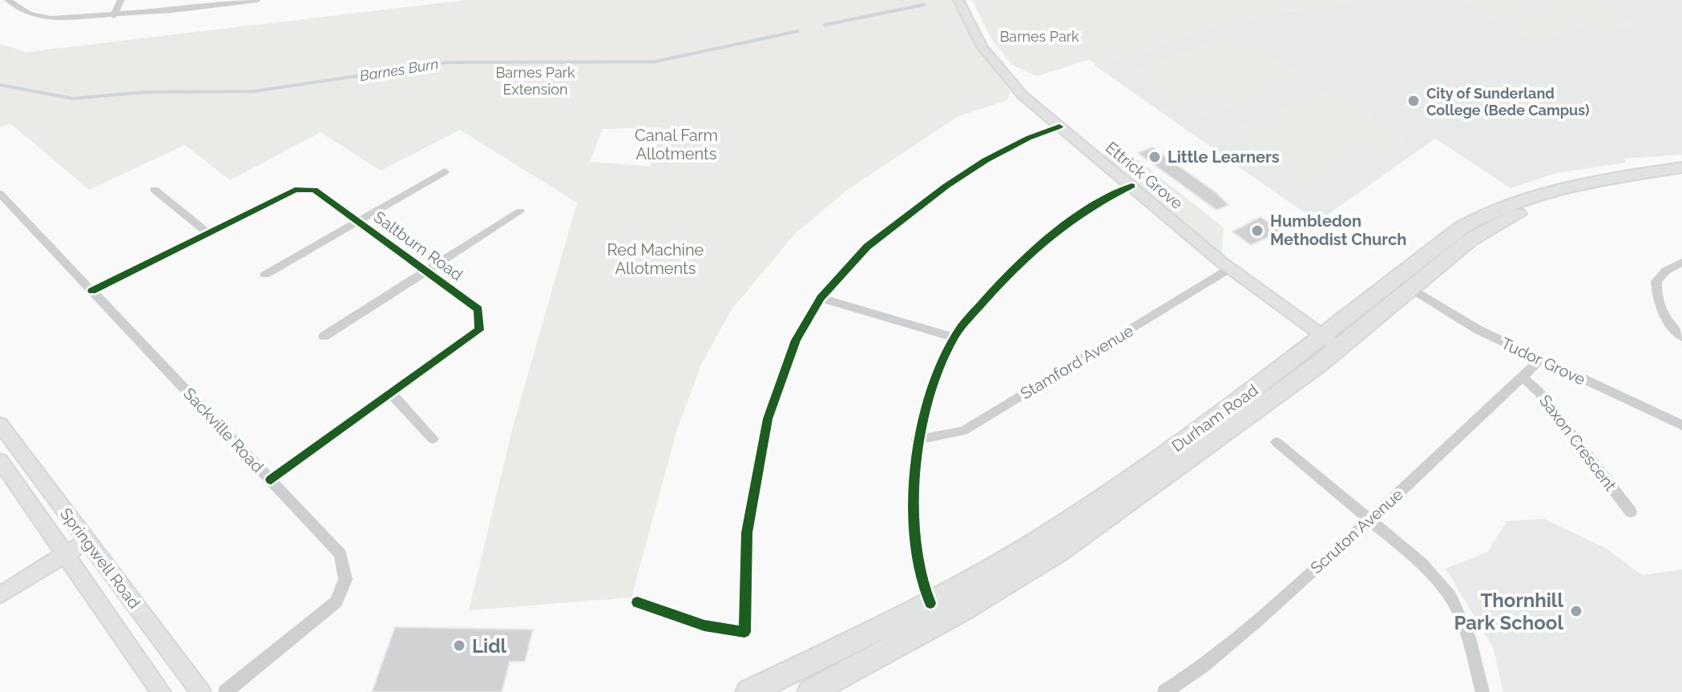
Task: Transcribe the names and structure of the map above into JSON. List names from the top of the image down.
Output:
{
  "streets": {
    "highway": ["Durham Road"],
    "street": [
      "Ettrick Grove",
      "Saltburn Road",
      "Tudor Grove",
      "Stamford Avenue",
      "Sackville Road",
      "Saxon Crescent",
      "Scruton Avenue",
      "Springwell Road"
    ]
  },
  "crossings": [
    ["Ettrick Grove", "Stamford Avenue"],
    ["Ettrick Grove", "Durham Road"],
    ["Saltburn Road", "Sackville Road"],
    ["Tudor Grove", "Durham Road"],
    ["Tudor Grove", "Scruton Avenue"],
    ["Saxon Crescent", "Scruton Avenue"]
  ],
  "water": ["Barnes Burn"],
  "parks": [
    "Barnes Park",
    "Barnes Park Extension",
    "Canal Farm Allotments",
    "Red Machine Allotments"
  ],
  "places": [
    "City of Sunderland College (Bede Campus)",
    "Little Learners",
    "Humbledon Methodist Church",
    "Thornhill Park School",
    "Lidl"
  ]
}
